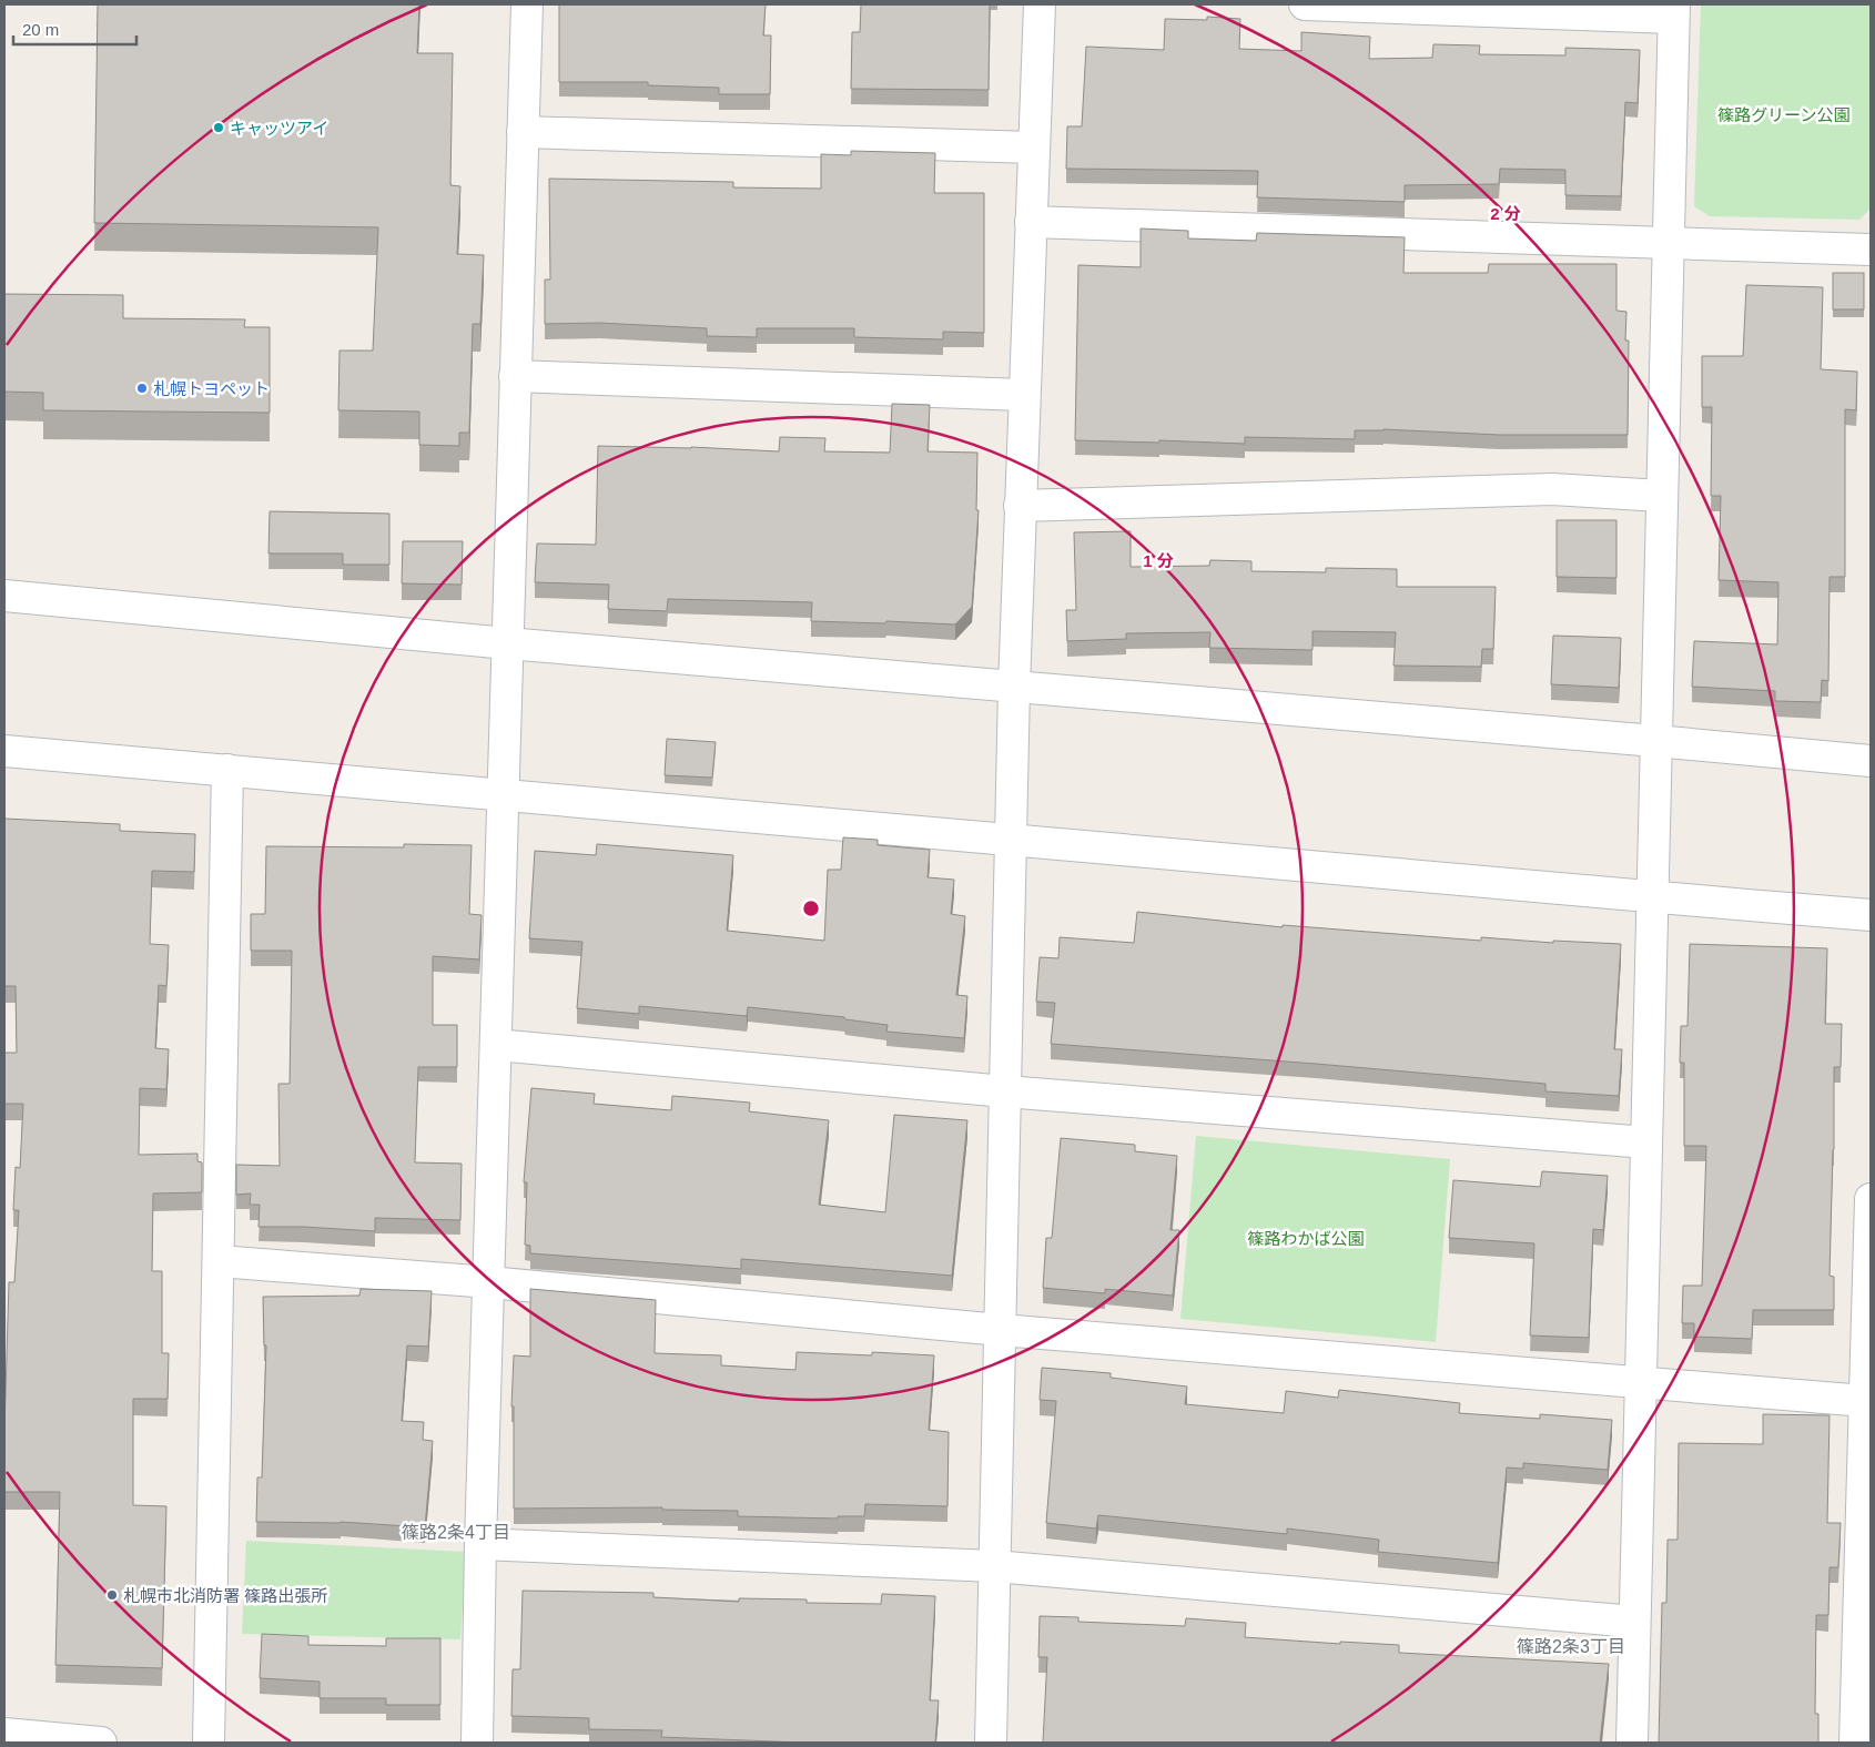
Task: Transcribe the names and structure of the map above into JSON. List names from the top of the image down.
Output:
{
  "districts": ["篠路2条4丁目", "篠路2条3丁目"],
  "parks": ["篠路グリーン公園", "篠路わかば公園"],
  "places": ["キャッツアイ", "札幌トヨペット", "札幌市北消防署 篠路出張所"],
  "scale_bar": "20 m",
  "rings": ["2 分", "1 分"]
}
